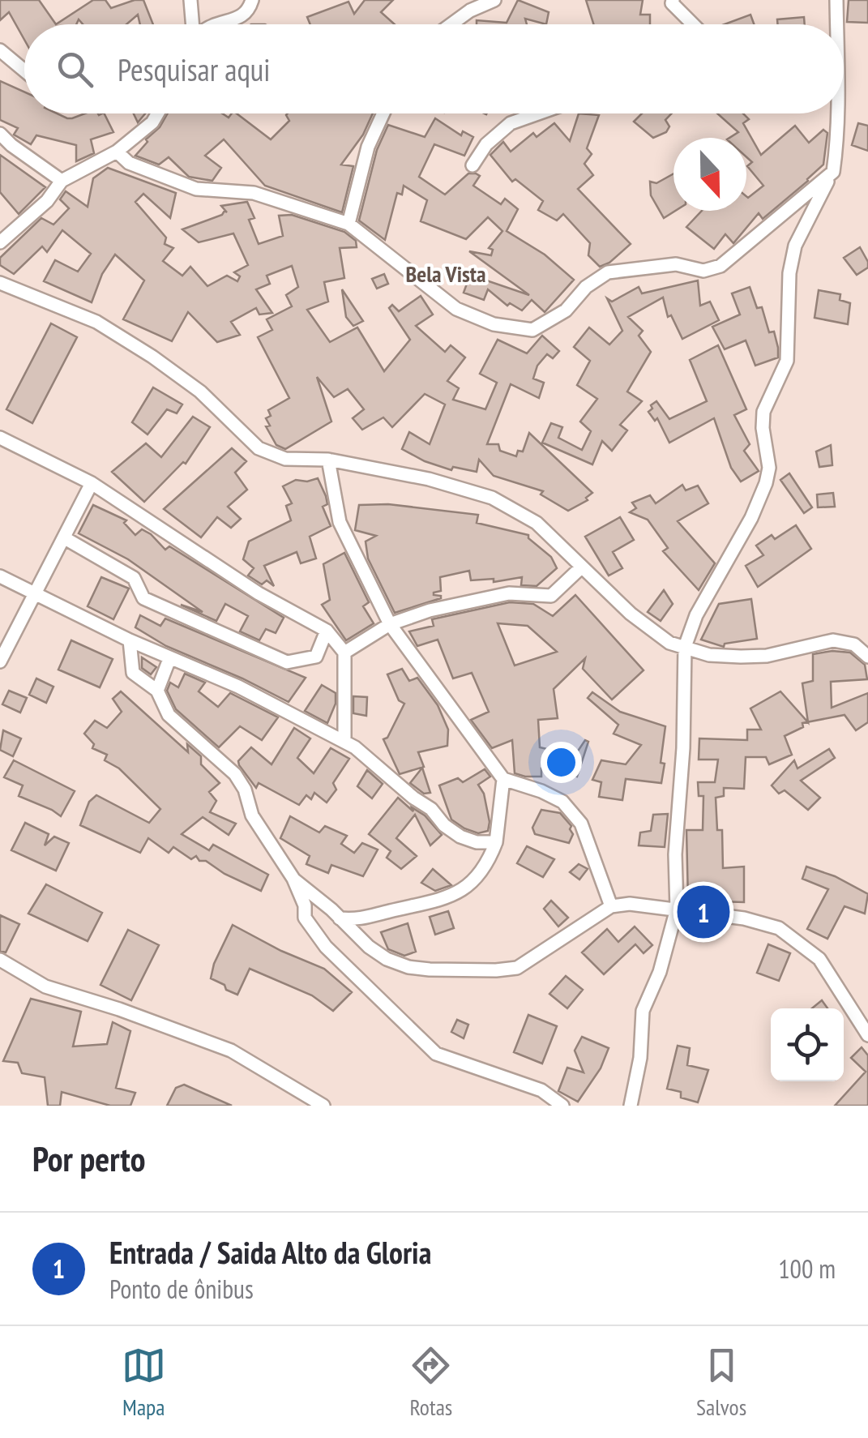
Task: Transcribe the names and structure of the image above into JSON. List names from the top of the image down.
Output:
{
  "districts": ["Bela Vista"],
  "north": "bottom",
  "page": {
    "search": "Pesquisar aqui",
    "pins": "1",
    "heading": "Por perto",
    "list": [
      {
        "mark": "1",
        "name": "Entrada / Saida Alto da Gloria",
        "note": "Ponto de ônibus",
        "value": "100 m"
      }
    ],
    "nav": ["Mapa", "Rotas", "Salvos"]
  }
}
